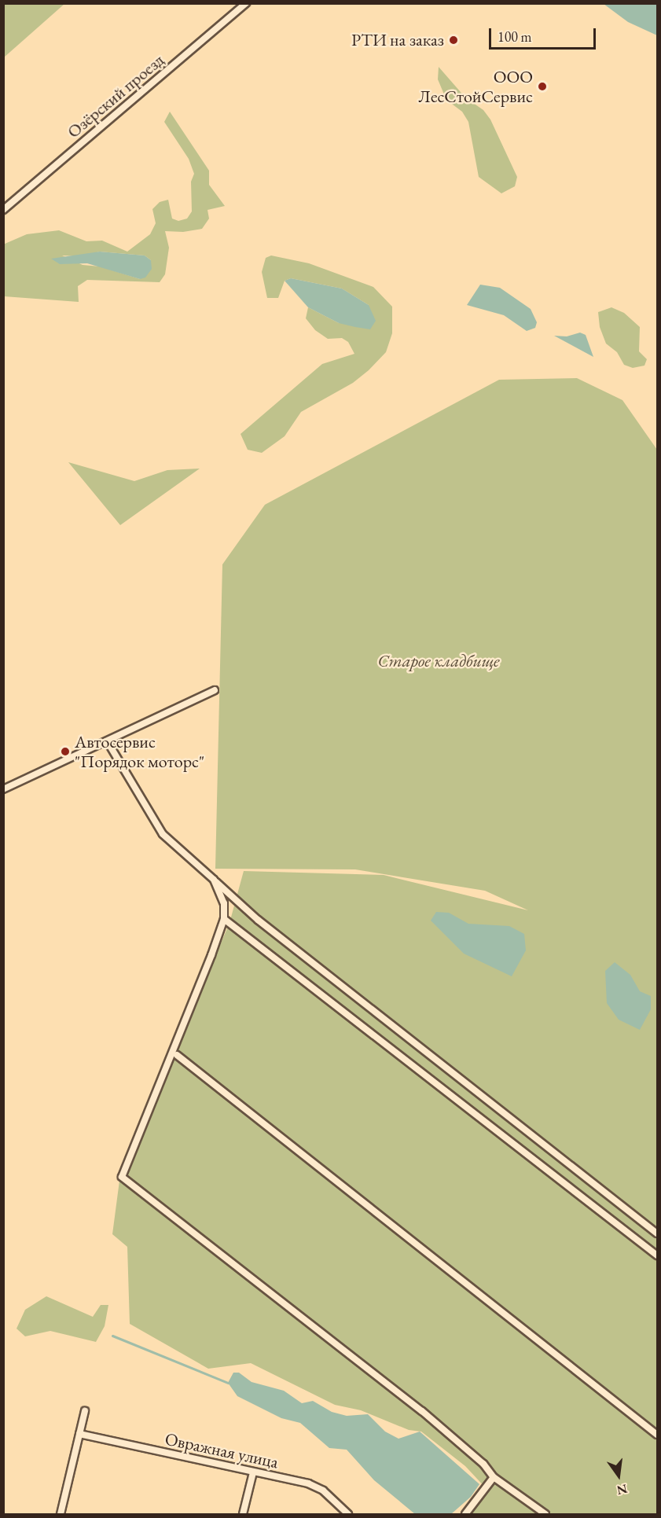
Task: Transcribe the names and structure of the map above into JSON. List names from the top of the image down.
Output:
{
  "streets": {
    "street": ["Озёрский проезд", "Овражная улица"]
  },
  "parks": ["Старое кладбище"],
  "places": ["РТИ на заказ", "ООО ЛесСтойСервис", "Автосервис \"Порядок моторс\""],
  "scale_bar": "100 m",
  "north": "bottom"
}
